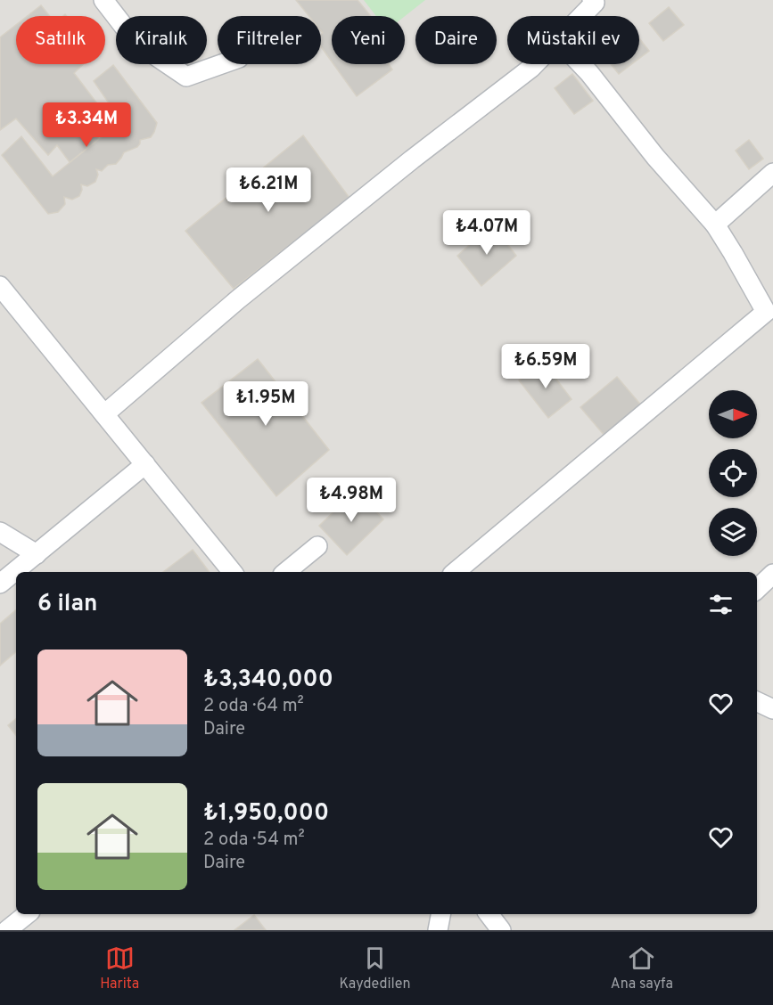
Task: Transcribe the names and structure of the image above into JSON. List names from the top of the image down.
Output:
{
  "north": "right",
  "page": {
    "chip": [
      "Satılık",
      "Kiralık",
      "Filtreler",
      "Yeni",
      "Daire",
      "Müstakil ev"
    ],
    "price": [
      "₺3.34M",
      "₺6.21M",
      "₺4.07M",
      "₺6.59M",
      "₺1.95M",
      "₺4.98M"
    ],
    "heading": "6 ilan",
    "list": [
      {
        "name": "₺3,340,000",
        "note": "2 oda · 64 m² · Daire"
      },
      {
        "name": "₺1,950,000",
        "note": "2 oda · 54 m² · Daire"
      }
    ],
    "tabs": ["Harita", "Kaydedilen", "Ana sayfa"]
  }
}
